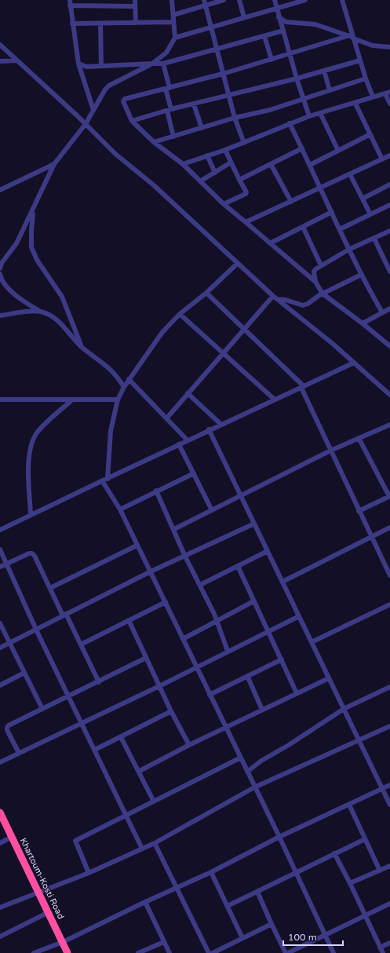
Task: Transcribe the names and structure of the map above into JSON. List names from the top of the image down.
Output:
{
  "streets": {
    "highway": ["Khartoum-Kosti Road"]
  },
  "scale_bar": "100 m"
}
